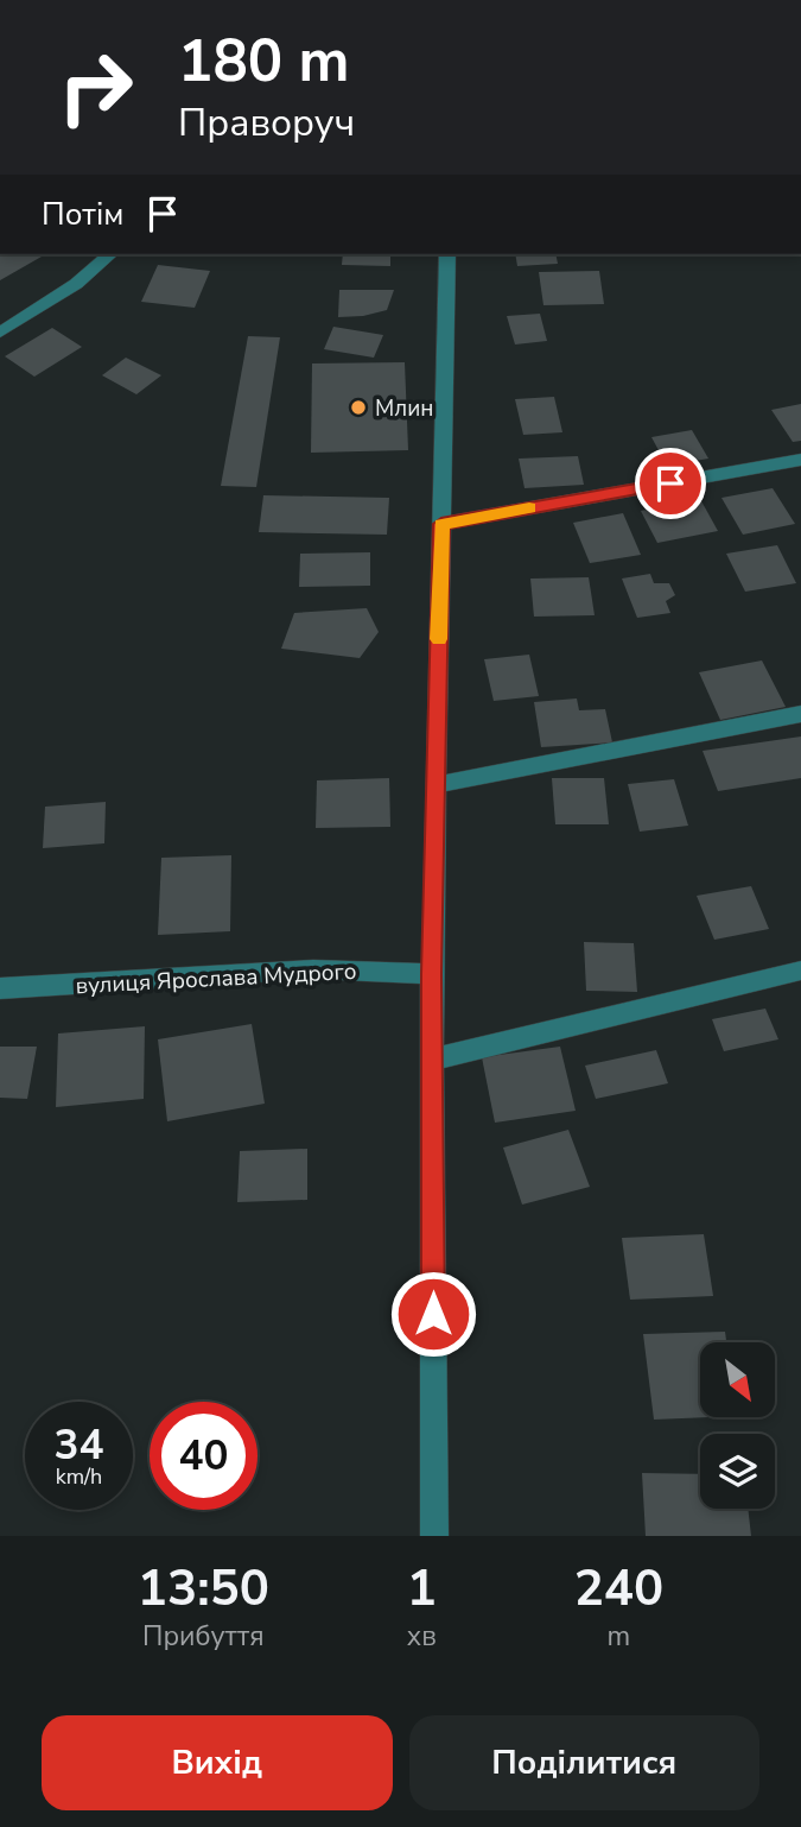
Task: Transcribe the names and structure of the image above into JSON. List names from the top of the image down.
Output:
{
  "streets": {
    "street": ["вулиця Ярослава Мудрого"]
  },
  "places": ["Млин"],
  "north": "bottom right",
  "page": {
    "turn": ["180 m", "Праворуч"],
    "then": "Потім",
    "speed": "34 km/h",
    "limit": "40",
    "eta": [
      "13:50",
      "Прибуття",
      "1",
      "хв",
      "240",
      "m"
    ],
    "buttons": ["Вихід", "Поділитися"]
  }
}
